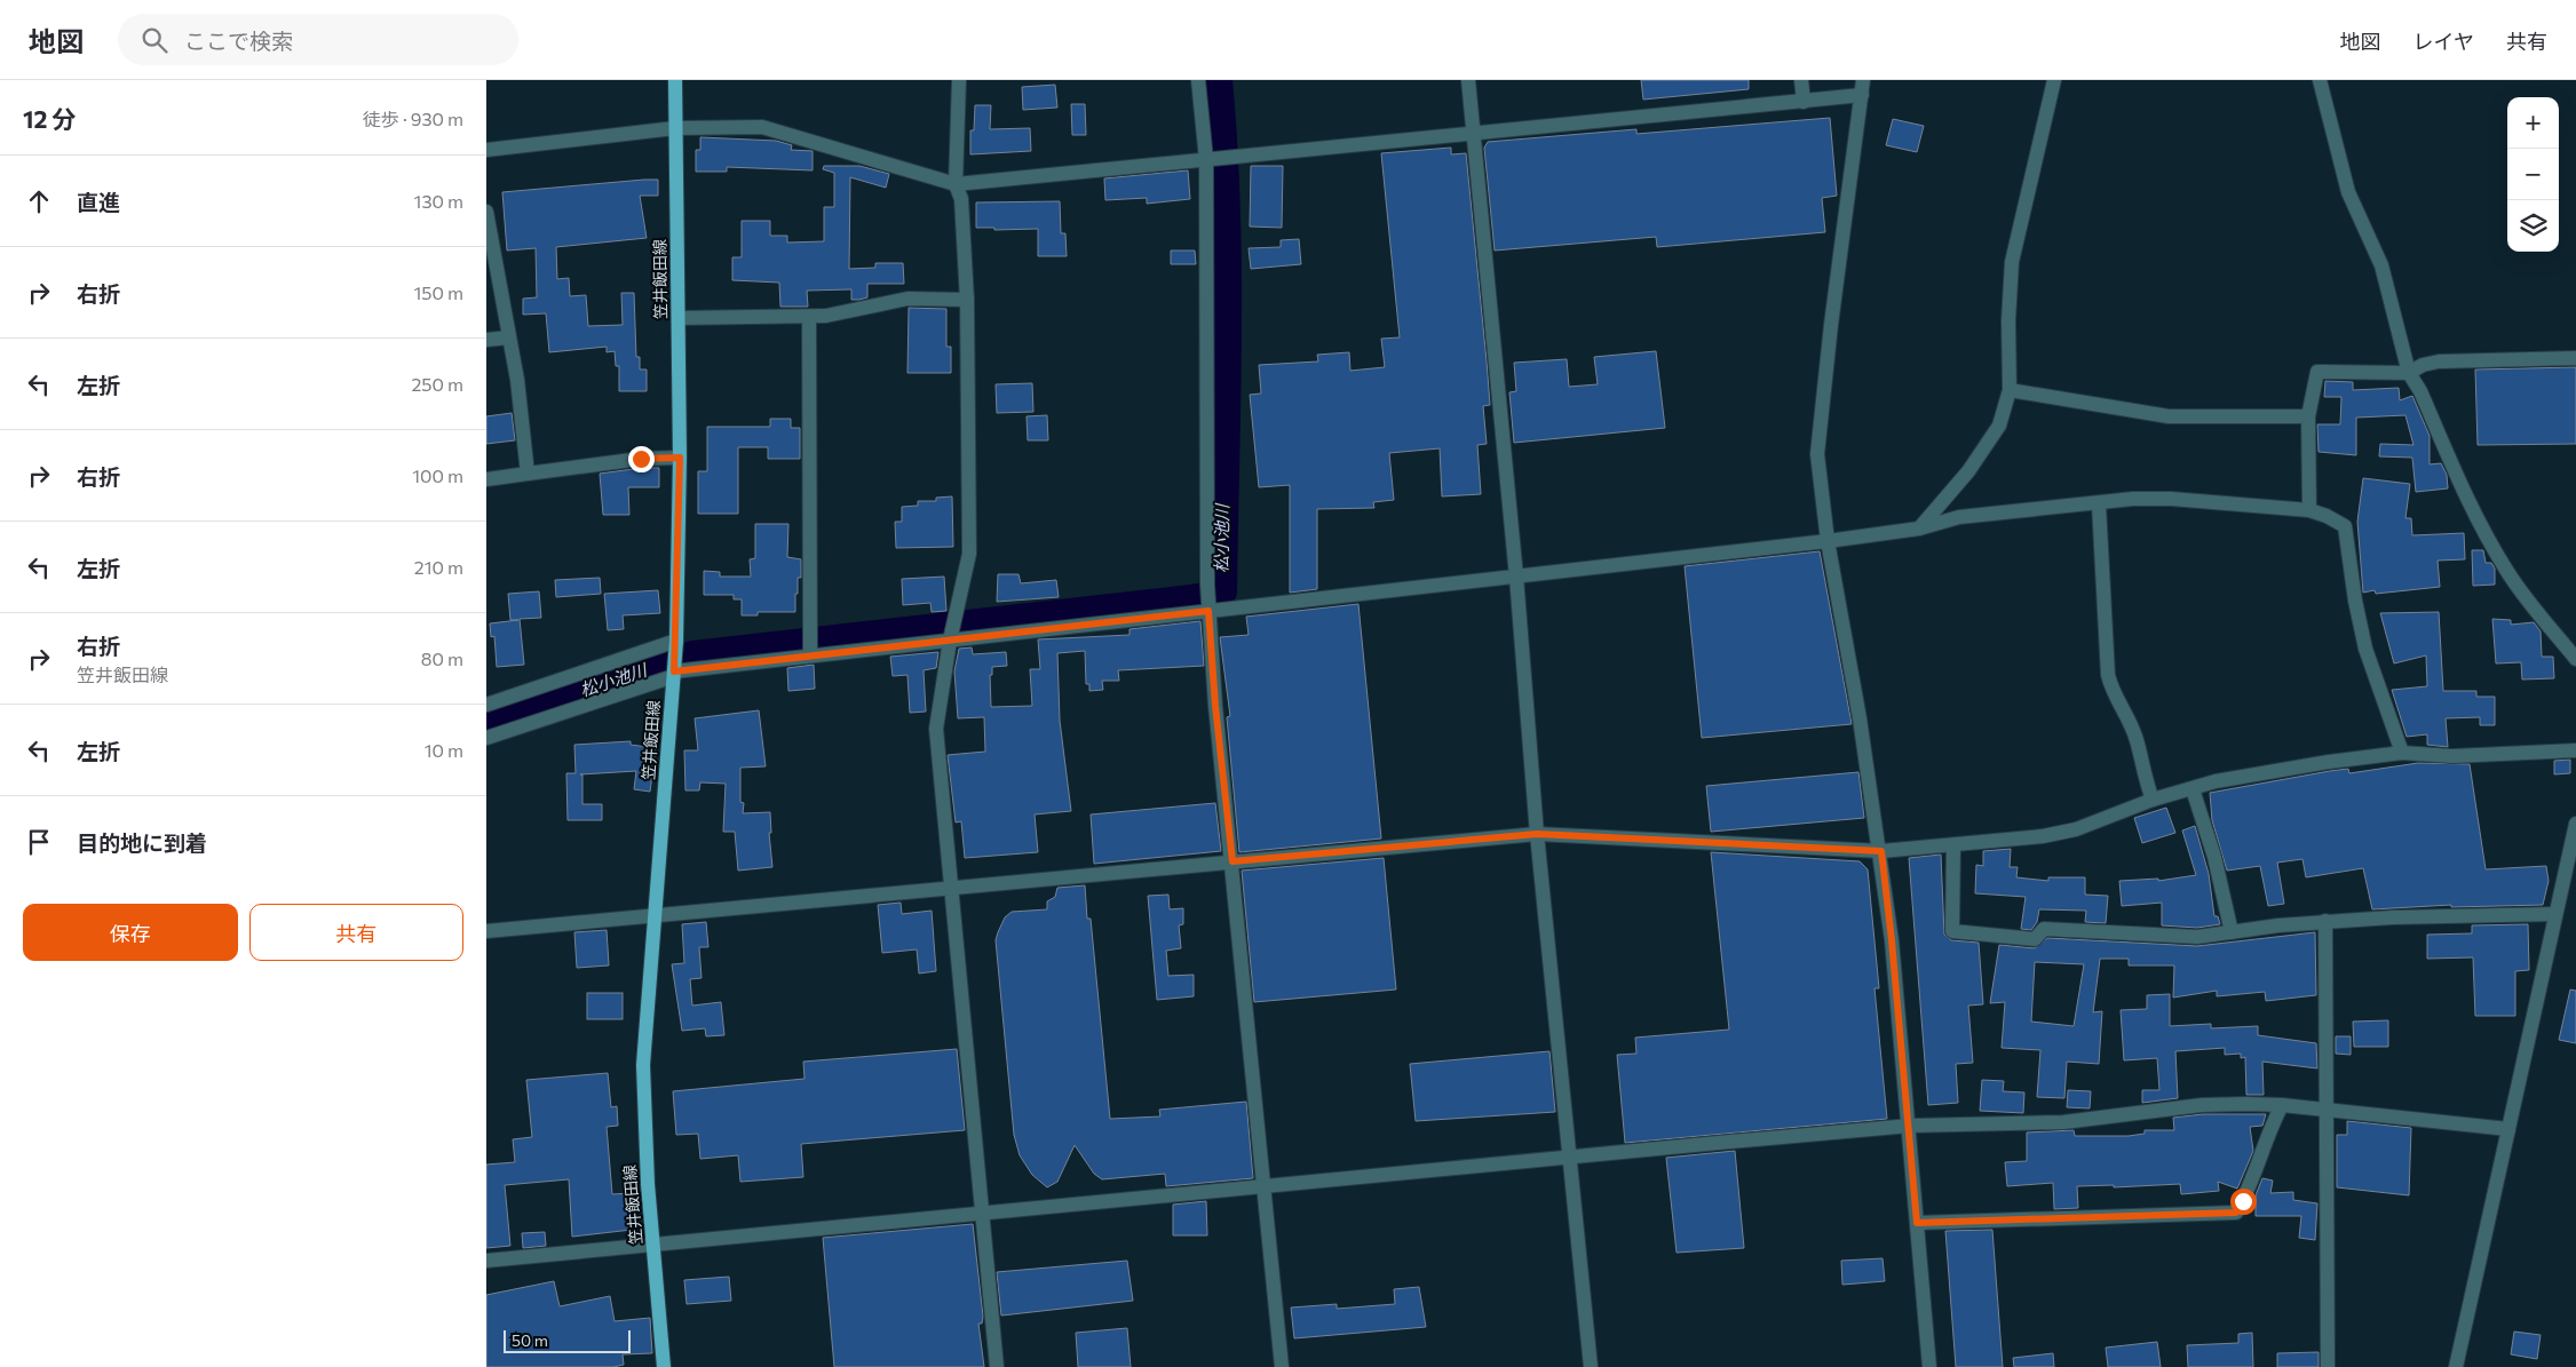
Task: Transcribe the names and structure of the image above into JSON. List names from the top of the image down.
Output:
{
  "streets": {
    "main road": ["笠井飯田線"]
  },
  "water": ["松小池川"],
  "scale_bar": "50 m",
  "page": {
    "header": "地図",
    "search": "ここで検索",
    "nav": ["地図", "レイヤ", "共有"],
    "heading": ["12 分", "徒歩 · 930 m"],
    "map_buttons": ["+", "−"],
    "list": [
      ["直進", "130 m"],
      ["右折", "150 m"],
      ["左折", "250 m"],
      ["右折", "100 m"],
      ["左折", "210 m"],
      ["右折", "笠井飯田線", "80 m"],
      ["左折", "10 m"],
      "目的地に到着"
    ],
    "buttons": ["保存", "共有"],
    "scale": "50 m"
  }
}
